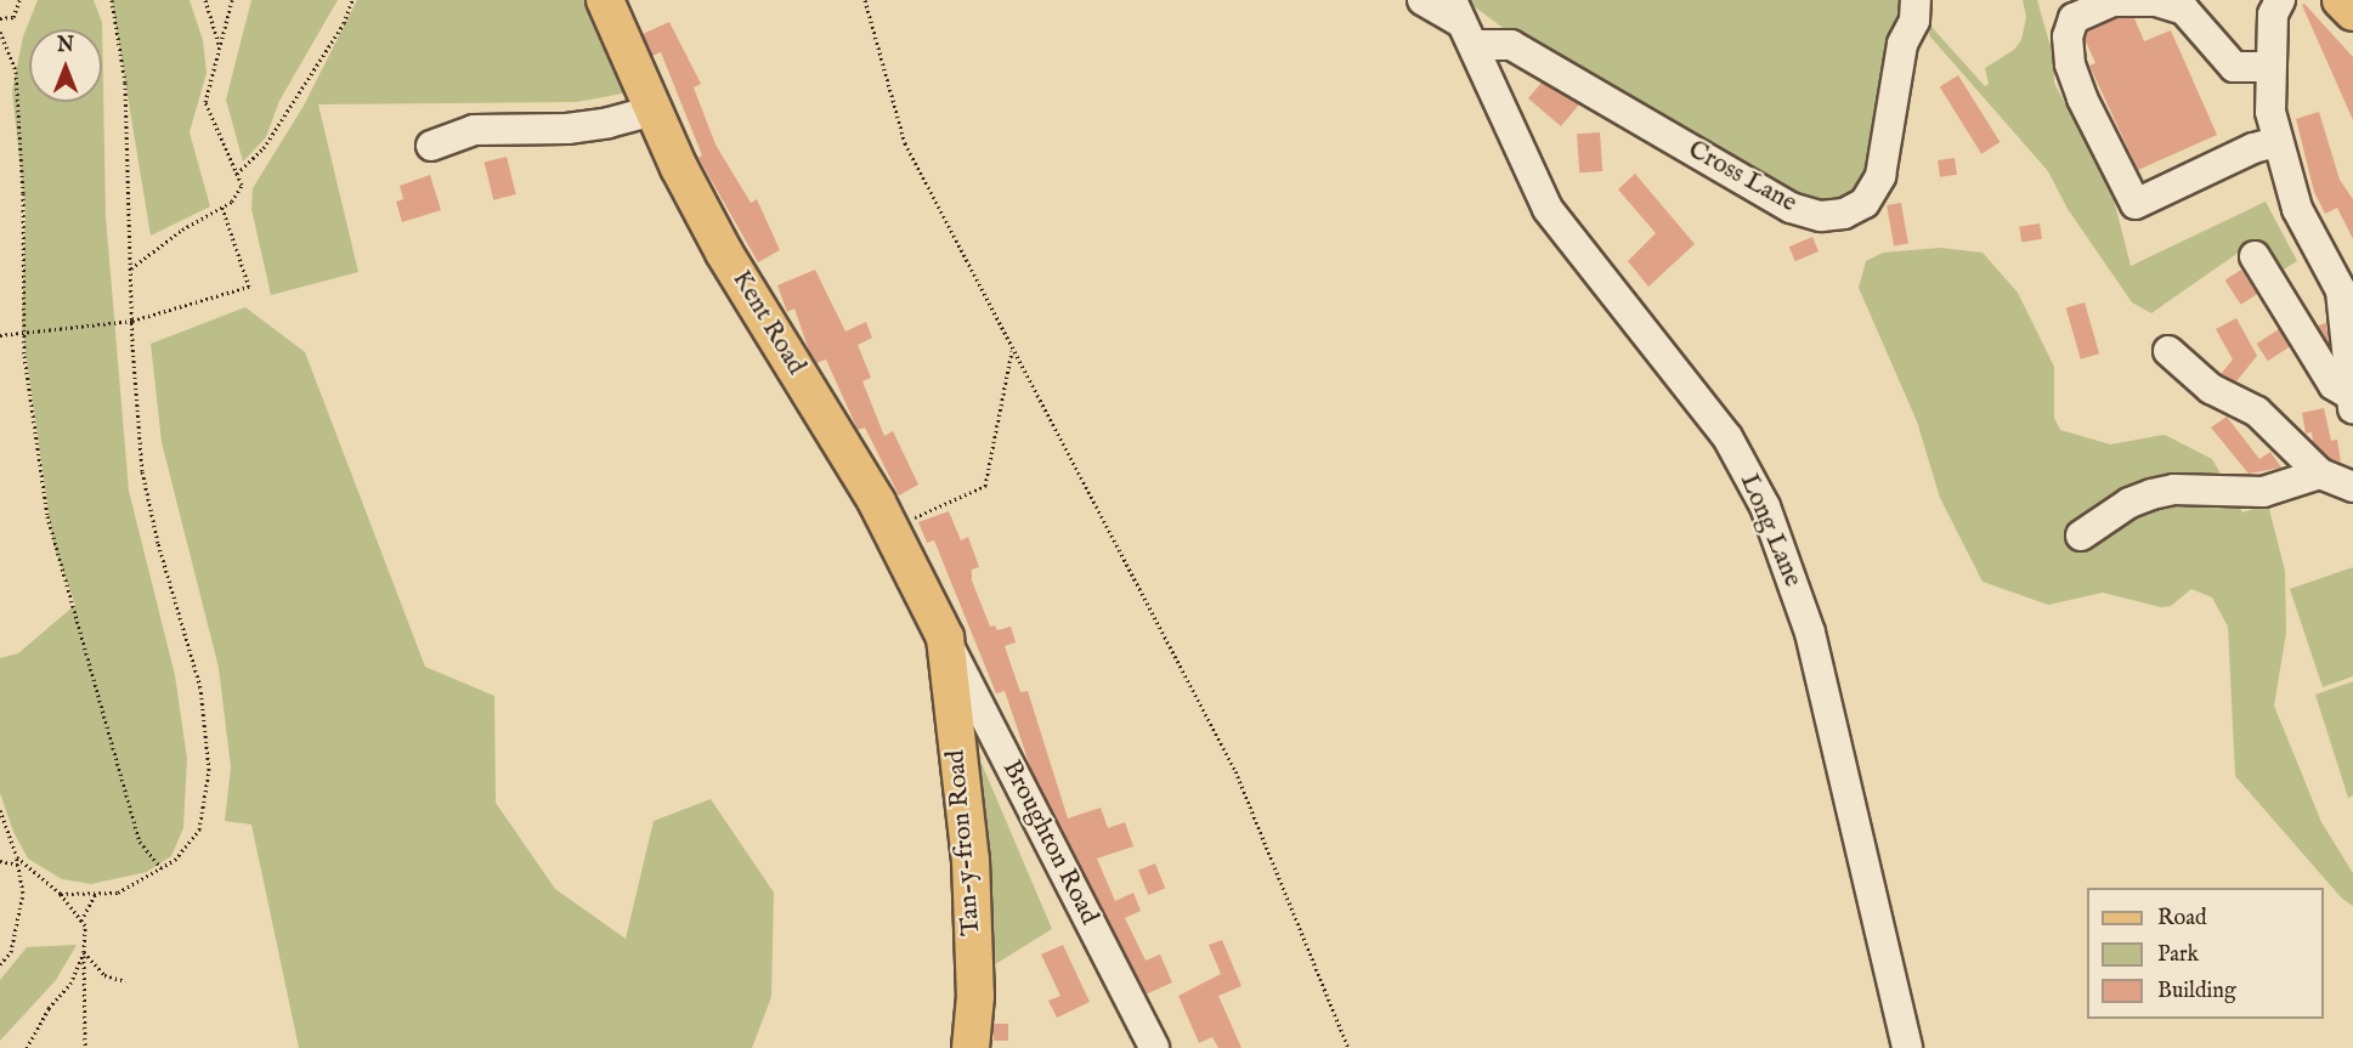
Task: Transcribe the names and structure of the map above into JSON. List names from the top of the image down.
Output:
{
  "streets": {
    "main road": ["Kent Road", "Tan-y-fron Road"],
    "street": ["Cross Lane", "Long Lane", "Broughton Road"]
  },
  "crossings": [
    ["Cross Lane", "Long Lane"],
    ["Kent Road", "Tan-y-fron Road"],
    ["Kent Road", "Broughton Road"],
    ["Tan-y-fron Road", "Broughton Road"]
  ],
  "legend": ["Road", "Park", "Building"],
  "north": "top"
}
